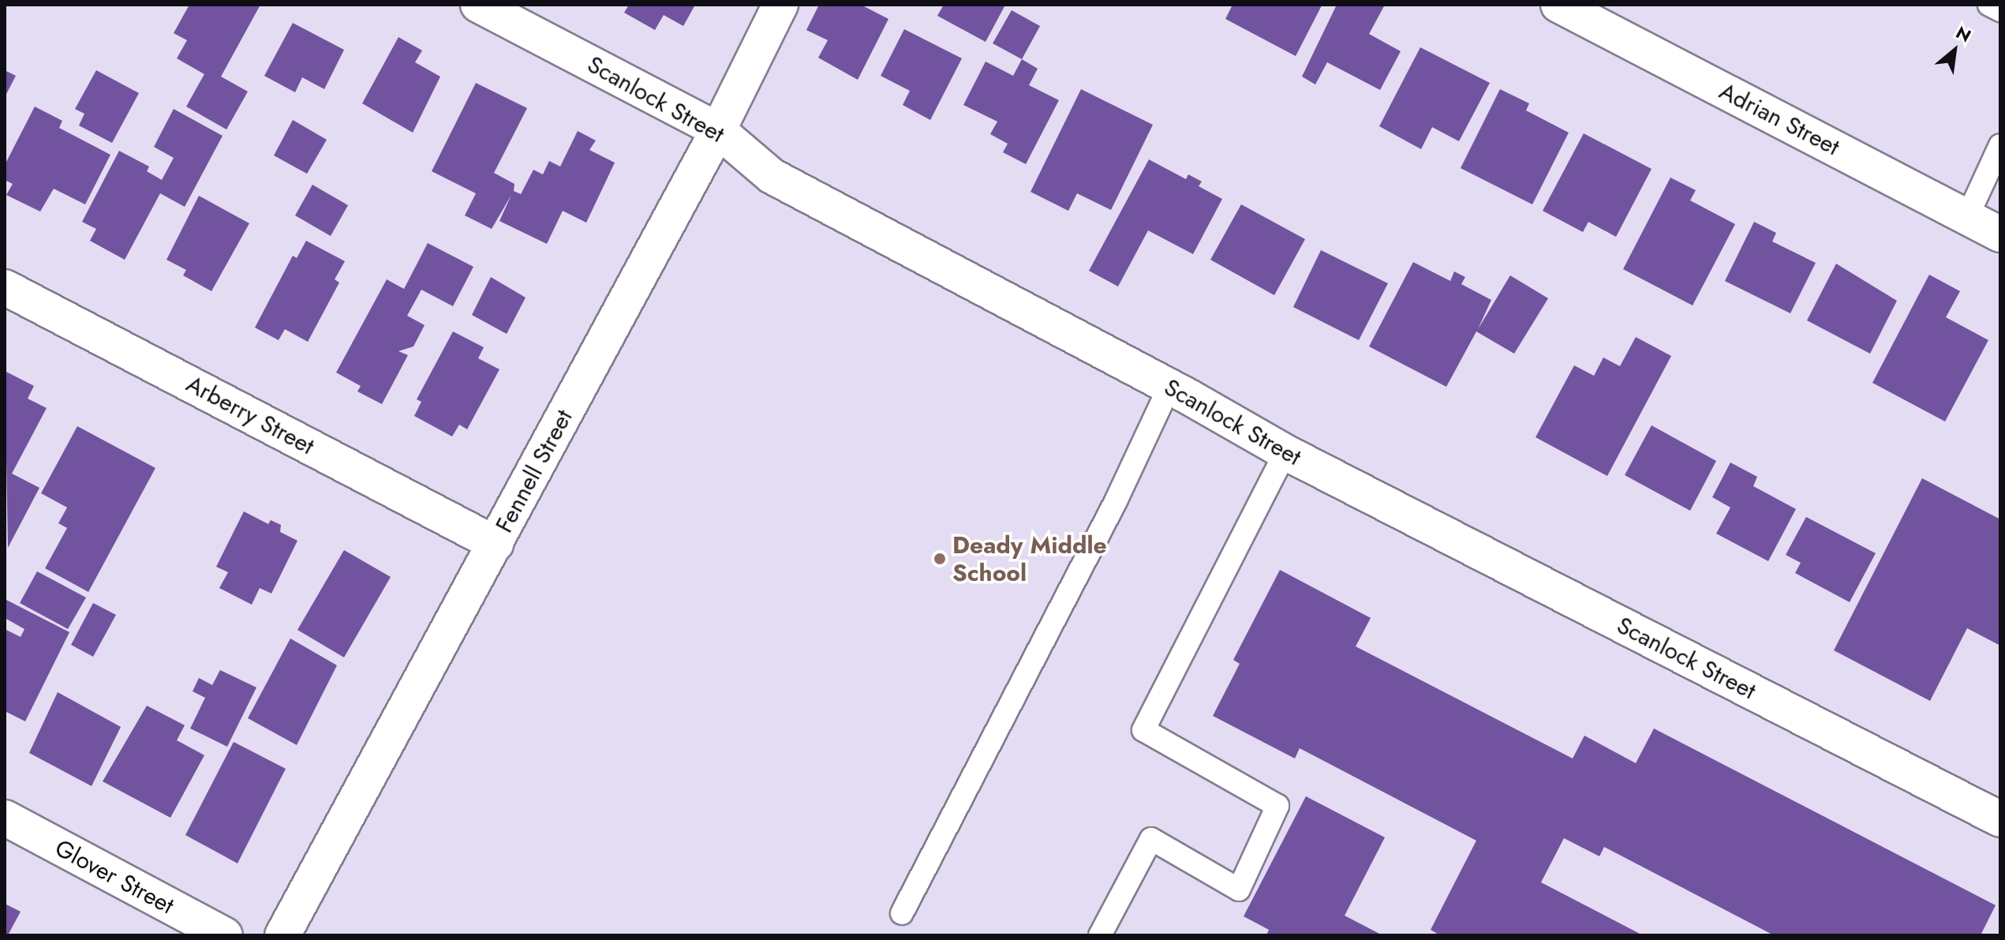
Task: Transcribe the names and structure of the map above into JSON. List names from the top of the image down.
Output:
{
  "streets": {
    "street": [
      "Scanlock Street",
      "Adrian Street",
      "Arberry Street",
      "Fennell Street",
      "Glover Street"
    ]
  },
  "crossings": [
    ["Scanlock Street", "Fennell Street"],
    ["Arberry Street", "Fennell Street"]
  ],
  "places": ["Deady Middle School"],
  "north": "top right"
}
